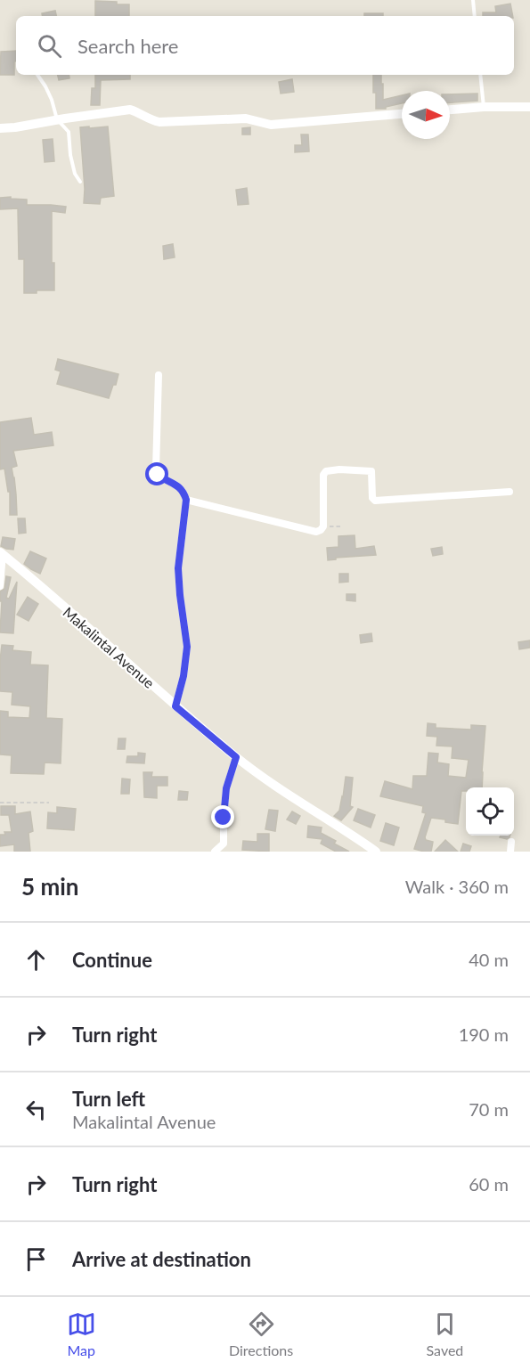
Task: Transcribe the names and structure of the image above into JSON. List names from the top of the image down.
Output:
{
  "streets": {
    "street": ["Makalintal Avenue"]
  },
  "north": "right",
  "page": {
    "search": "Search here",
    "heading": ["5 min", "Walk · 360 m"],
    "list": [
      ["Continue", "40 m"],
      ["Turn right", "190 m"],
      ["Turn left", "Makalintal Avenue", "70 m"],
      ["Turn right", "60 m"],
      "Arrive at destination"
    ],
    "nav": ["Map", "Directions", "Saved"]
  }
}
